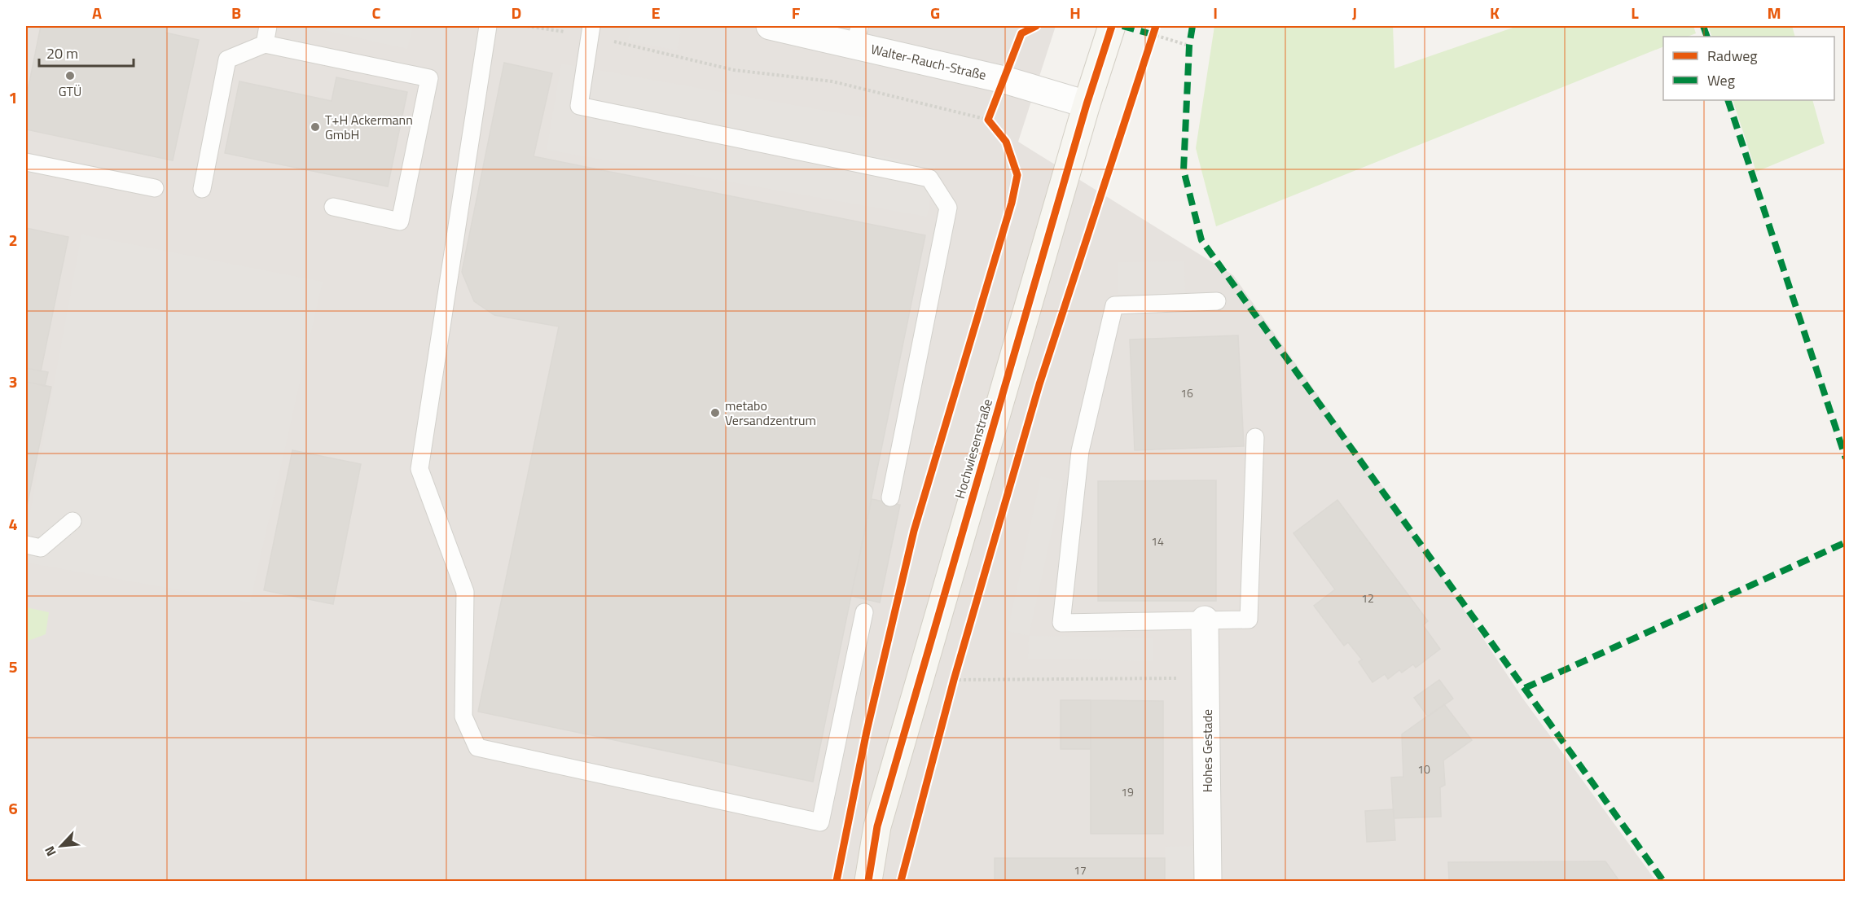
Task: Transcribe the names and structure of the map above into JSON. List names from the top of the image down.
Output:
{
  "streets": {
    "street": ["Walter-Rauch-Straße", "Hochwiesenstraße", "Hohes Gestade"]
  },
  "crossings": [
    ["Walter-Rauch-Straße", "Hochwiesenstraße"]
  ],
  "places": ["GTÜ", "T+H Ackermann GmbH", "metabo Versandzentrum"],
  "house_numbers": [
    "16",
    "14",
    "12",
    "10",
    "19",
    "17"
  ],
  "legend": ["Radweg", "Weg"],
  "scale_bar": "20 m",
  "north": "bottom left",
  "grid": {
    "columns": [
      "A",
      "B",
      "C",
      "D",
      "E",
      "F",
      "G",
      "H",
      "I",
      "J",
      "K",
      "L",
      "M"
    ],
    "rows": [
      "1",
      "2",
      "3",
      "4",
      "5",
      "6"
    ]
  }
}
